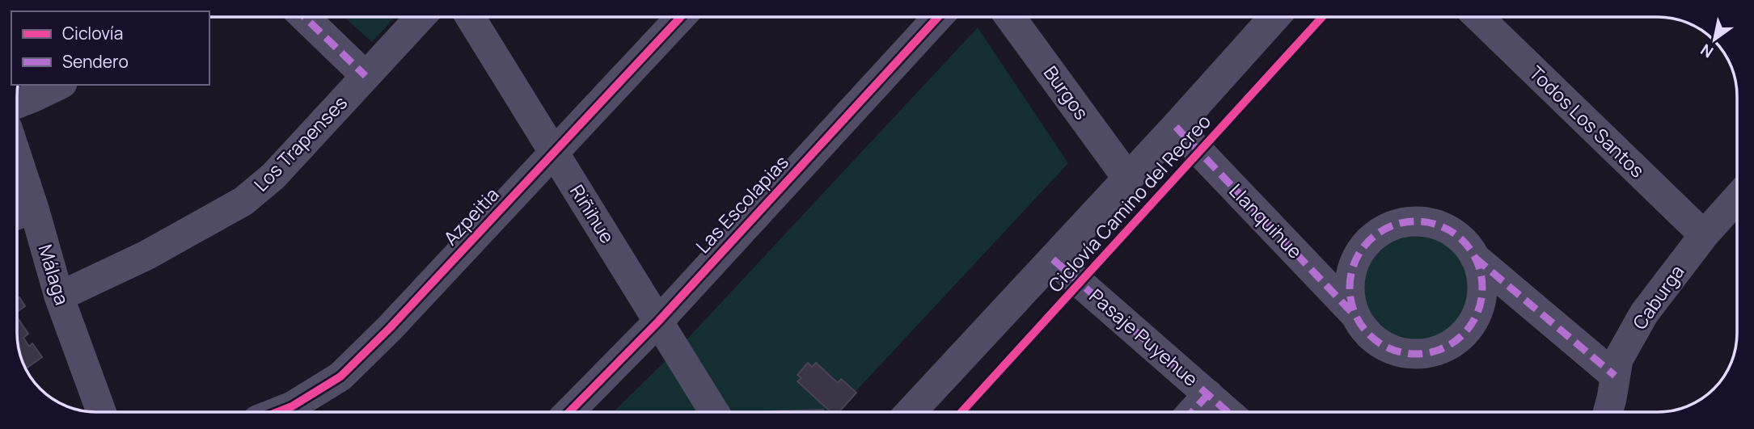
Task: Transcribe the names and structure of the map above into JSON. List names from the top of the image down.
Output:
{
  "streets": {
    "street": [
      "Burgos",
      "Todos Los Santos",
      "Los Trapenses",
      "Las Escolapias",
      "Riñihue",
      "Azpeitia",
      "Llanquihue",
      "Málaga",
      "Caburga",
      "Pasaje Puyehue"
    ],
    "cycle path": ["Ciclovía Camino del Recreo"]
  },
  "crossings": [
    ["Todos Los Santos", "Caburga"],
    ["Los Trapenses", "Málaga"],
    ["Las Escolapias", "Riñihue"],
    ["Riñihue", "Azpeitia"]
  ],
  "legend": ["Ciclovía", "Sendero"],
  "north": "bottom left"
}
